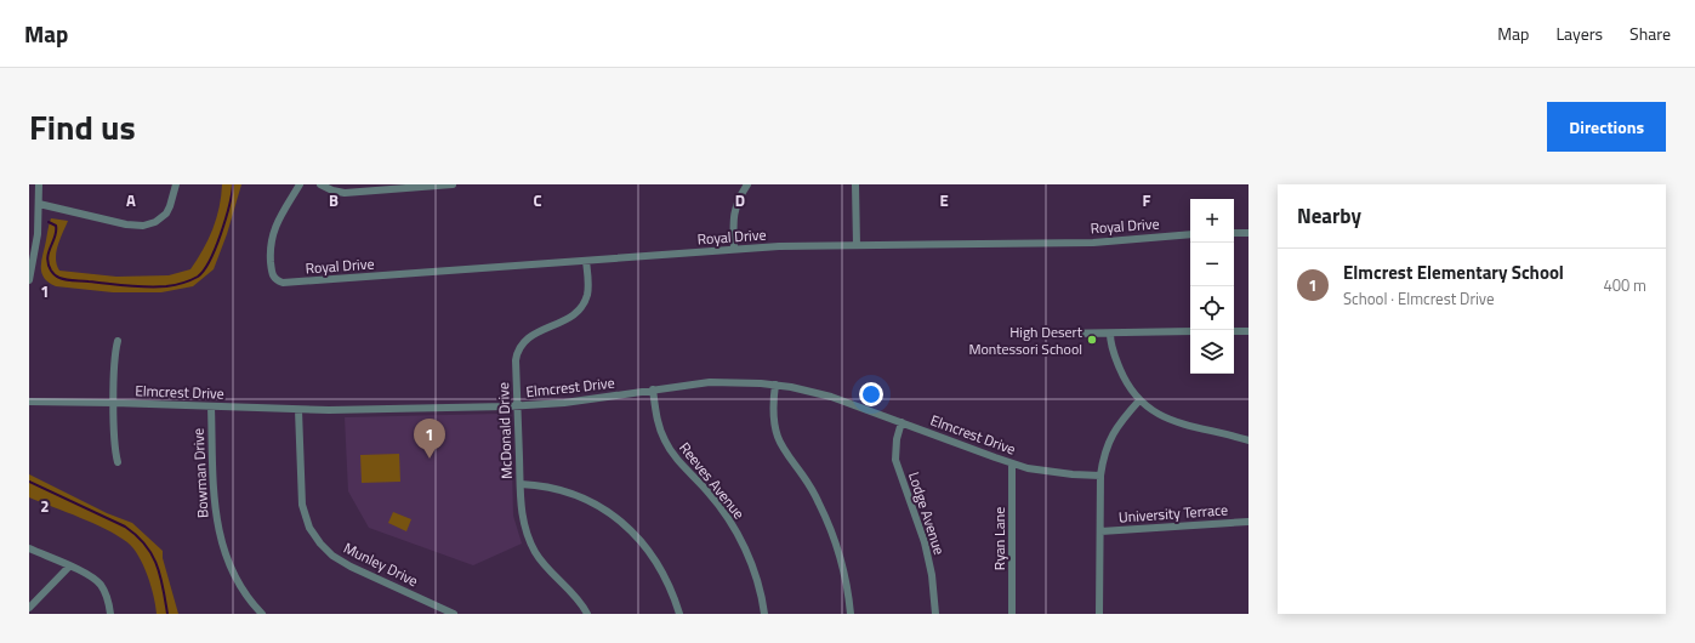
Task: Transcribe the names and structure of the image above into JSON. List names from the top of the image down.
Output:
{
  "streets": {
    "street": [
      "Royal Drive",
      "Elmcrest Drive",
      "McDonald Drive",
      "Bowman Drive",
      "Reeves Avenue",
      "Lodge Avenue",
      "University Terrace",
      "Ryan Lane",
      "Munley Drive"
    ]
  },
  "crossings": [
    ["Royal Drive", "McDonald Drive"],
    ["Elmcrest Drive", "McDonald Drive"],
    ["Elmcrest Drive", "Bowman Drive"],
    ["Elmcrest Drive", "Reeves Avenue"],
    ["Elmcrest Drive", "Lodge Avenue"],
    ["Elmcrest Drive", "University Terrace"],
    ["Elmcrest Drive", "Ryan Lane"],
    ["Elmcrest Drive", "Munley Drive"]
  ],
  "places": ["High Desert Montessori School"],
  "page": {
    "header": "Map",
    "nav": ["Map", "Layers", "Share"],
    "title": "Find us",
    "buttons": "Directions",
    "heading": "Nearby",
    "map_buttons": ["+", "−"],
    "list": [
      {
        "mark": "1",
        "name": "Elmcrest Elementary School",
        "note": "School · Elmcrest Drive",
        "value": "400 m"
      }
    ],
    "pins": "1"
  },
  "grid": {
    "columns": [
      "A",
      "B",
      "C",
      "D",
      "E",
      "F"
    ],
    "rows": ["1", "2"]
  }
}
